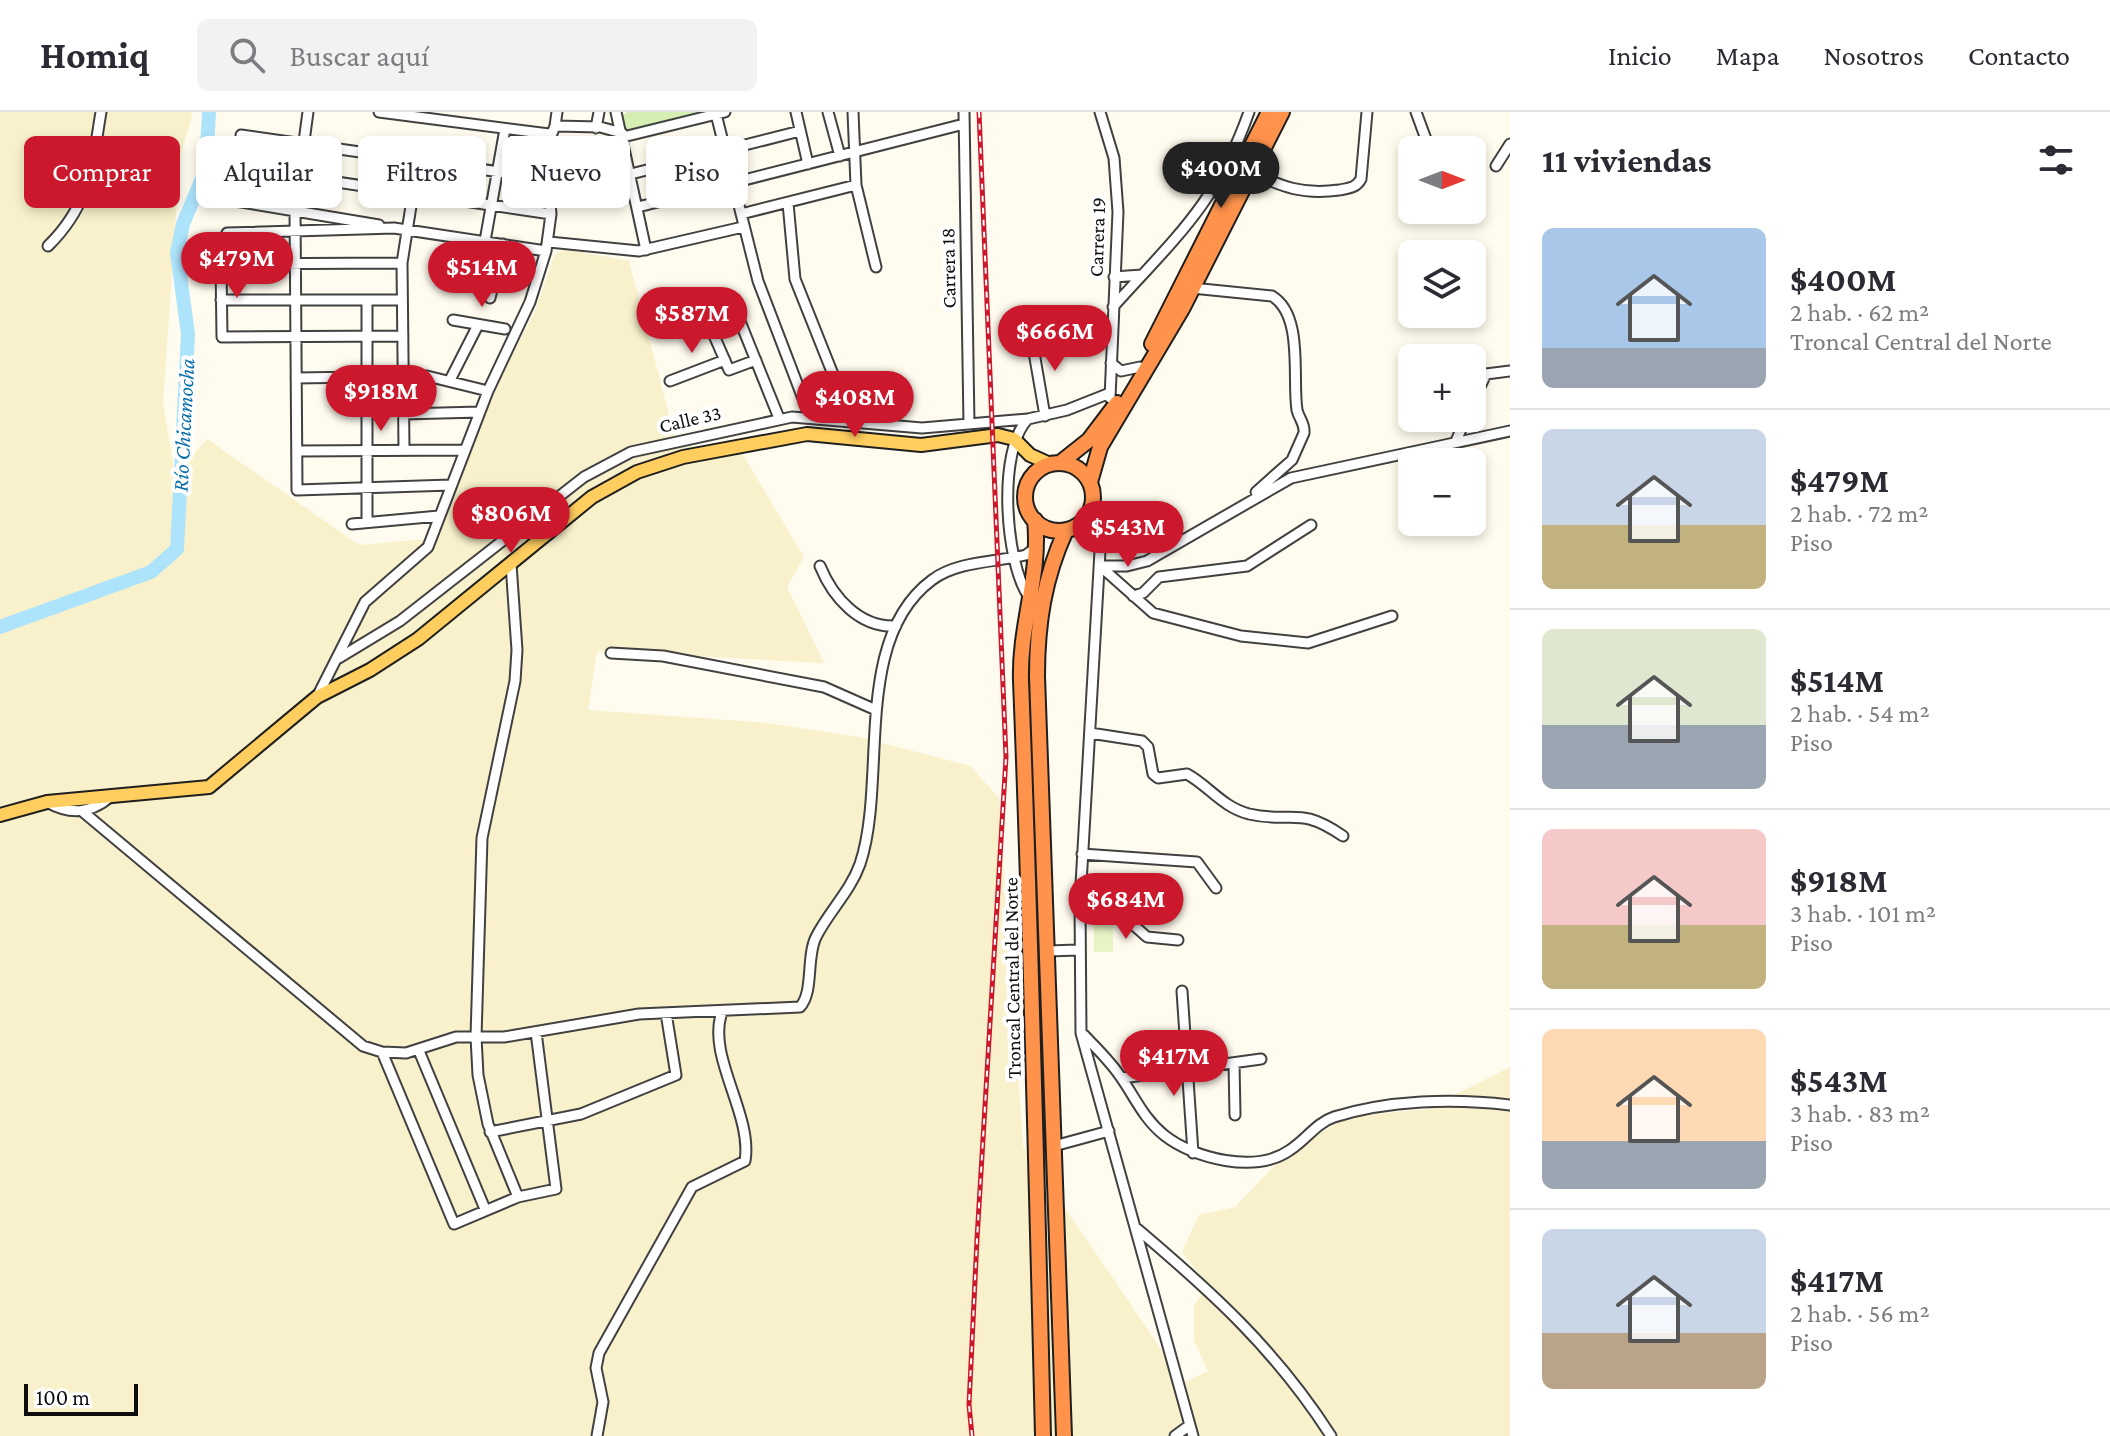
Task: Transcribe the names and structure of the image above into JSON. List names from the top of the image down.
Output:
{
  "streets": {
    "highway": ["Troncal Central del Norte"],
    "street": ["Carrera 19", "Carrera 18", "Calle 33"]
  },
  "crossings": [
    ["Carrera 19", "Calle 33"],
    ["Carrera 18", "Calle 33"]
  ],
  "water": ["Río Chicamocha"],
  "scale_bar": "100 m",
  "north": "right",
  "page": {
    "header": "Homiq",
    "search": "Buscar aquí",
    "nav": [
      "Inicio",
      "Mapa",
      "Nosotros",
      "Contacto"
    ],
    "heading": "11 viviendas",
    "map_buttons": ["+", "−"],
    "chip": [
      "Comprar",
      "Alquilar",
      "Filtros",
      "Nuevo",
      "Piso"
    ],
    "price": [
      "$400M",
      "$479M",
      "$514M",
      "$587M",
      "$666M",
      "$918M",
      "$408M",
      "$806M",
      "$543M",
      "$684M",
      "$417M"
    ],
    "list": [
      {
        "name": "$400M",
        "note": "2 hab. · 62 m² · Troncal Central del Norte"
      },
      {
        "name": "$479M",
        "note": "2 hab. · 72 m² · Piso"
      },
      {
        "name": "$514M",
        "note": "2 hab. · 54 m² · Piso"
      },
      {
        "name": "$918M",
        "note": "3 hab. · 101 m² · Piso"
      },
      {
        "name": "$543M",
        "note": "3 hab. · 83 m² · Piso"
      },
      {
        "name": "$417M",
        "note": "2 hab. · 56 m² · Piso"
      }
    ],
    "scale": "100 m"
  }
}
